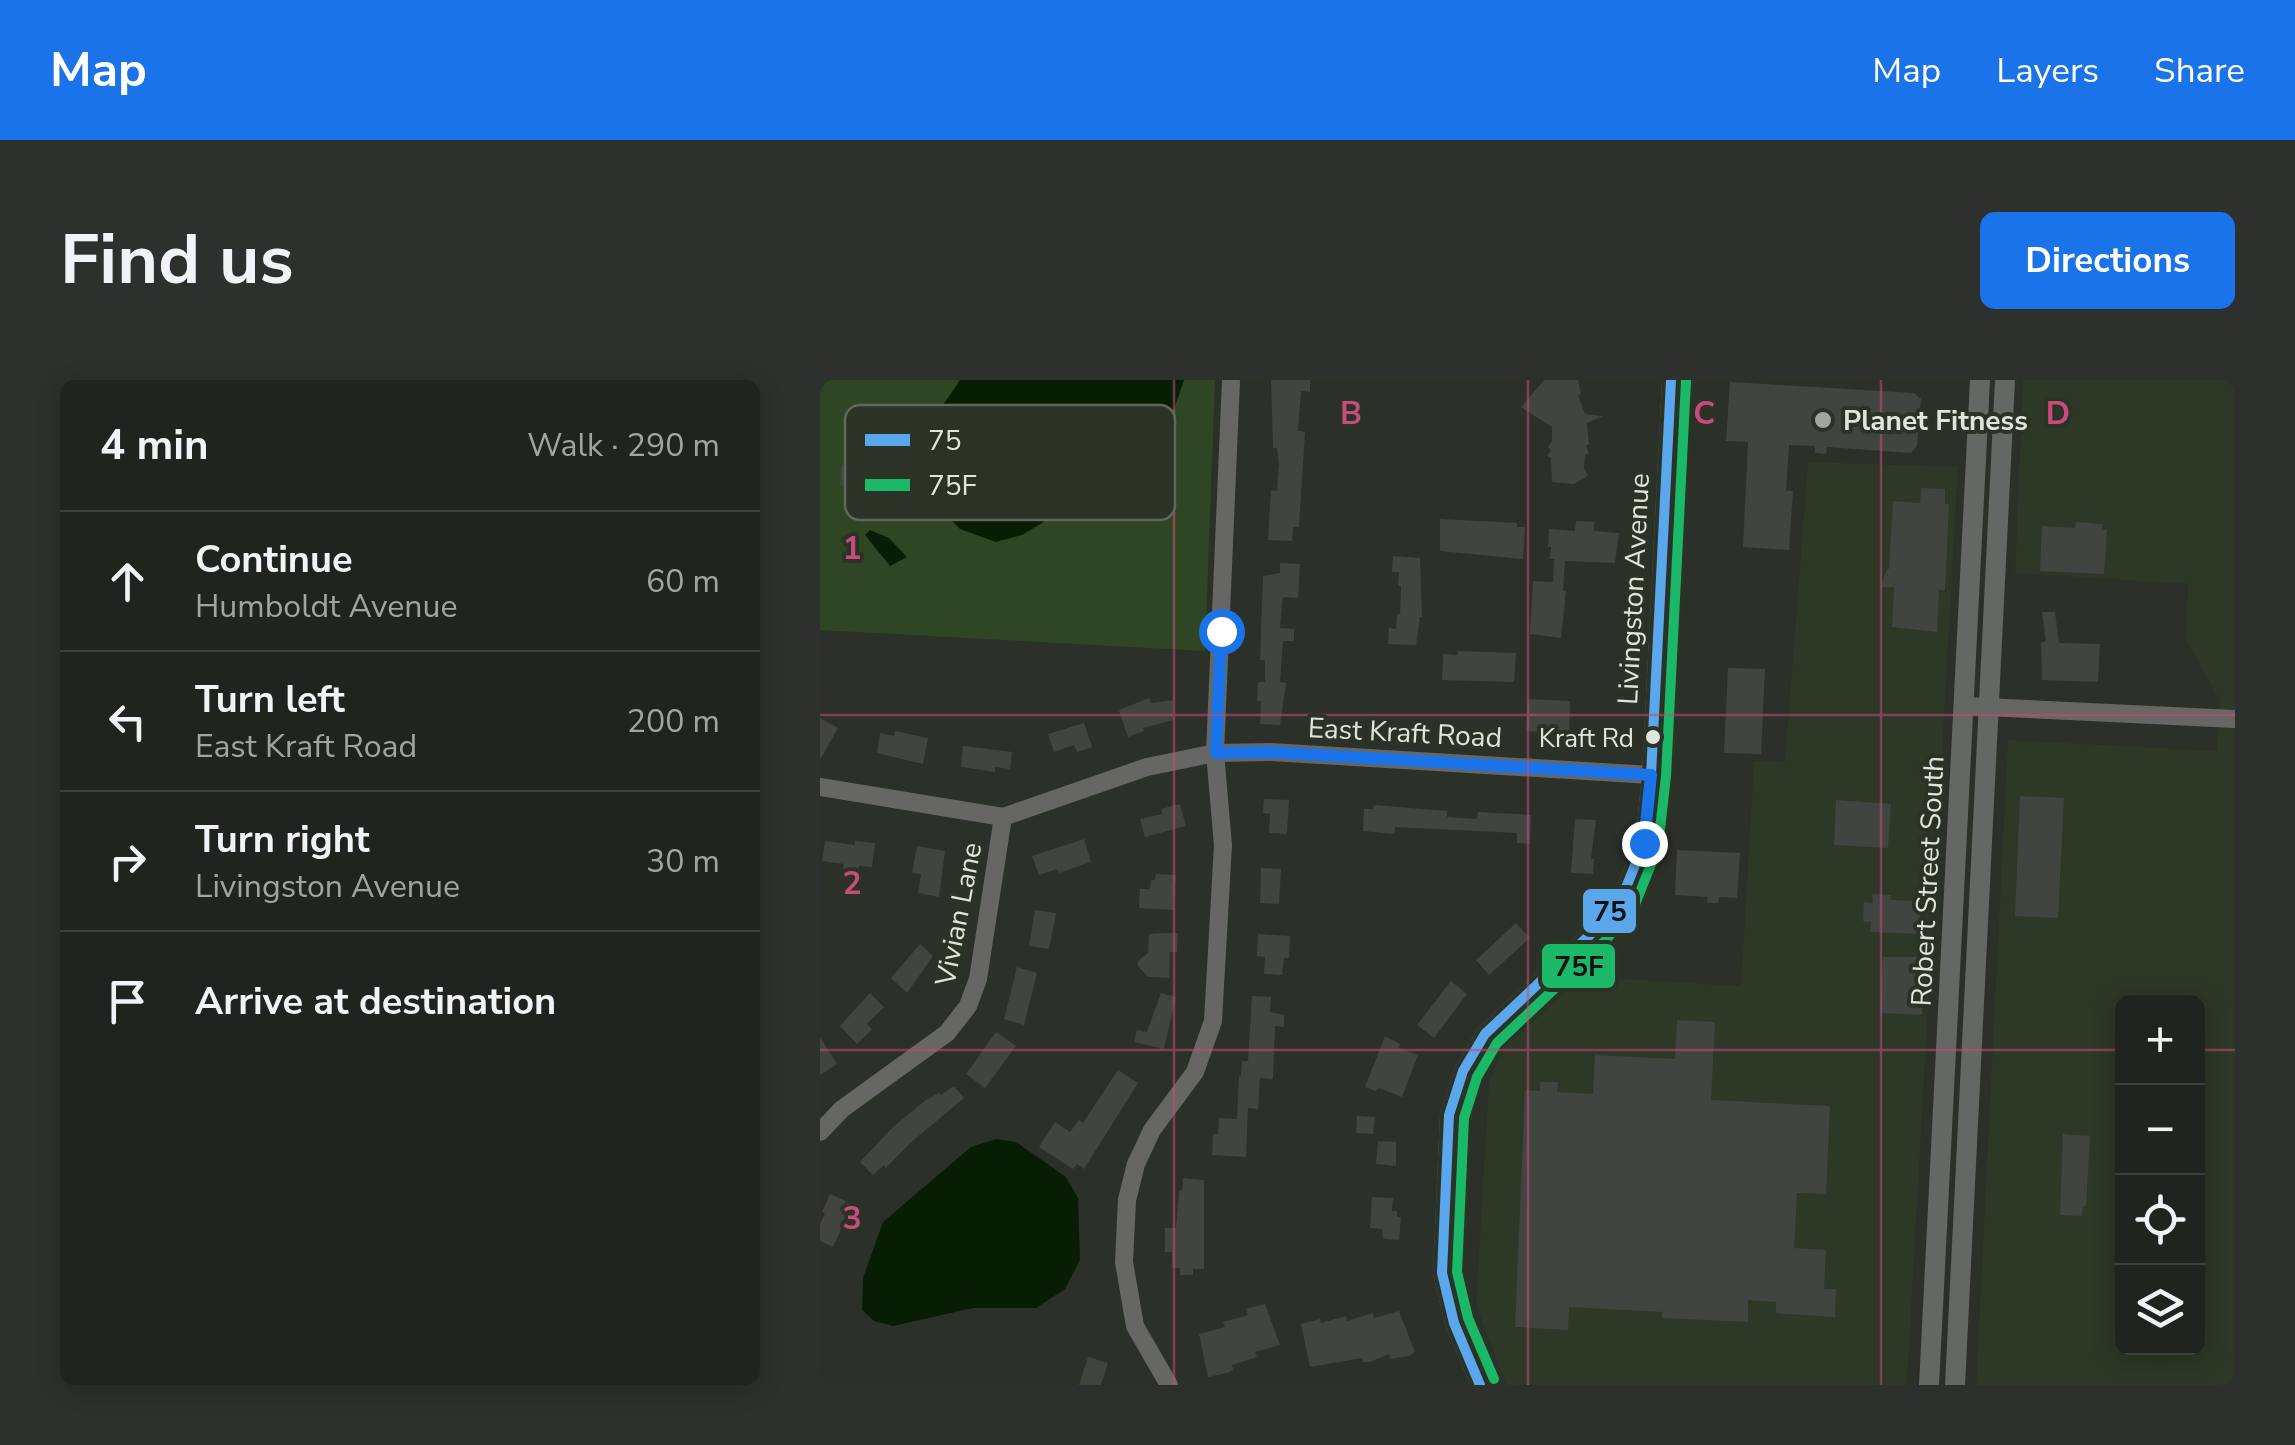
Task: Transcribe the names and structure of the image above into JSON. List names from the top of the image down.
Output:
{
  "streets": {
    "main road": ["Robert Street South"],
    "street": ["Livingston Avenue", "East Kraft Road", "Vivian Lane"]
  },
  "crossings": [
    ["Livingston Avenue", "East Kraft Road"],
    ["East Kraft Road", "Vivian Lane"]
  ],
  "places": ["Planet Fitness", "Kraft Rd"],
  "lines": ["transit line 75", "transit line 75F"],
  "legend": ["75", "75F"],
  "page": {
    "header": "Map",
    "nav": ["Map", "Layers", "Share"],
    "title": "Find us",
    "buttons": "Directions",
    "heading": ["4 min", "Walk · 290 m"],
    "list": [
      ["Continue", "Humboldt Avenue", "60 m"],
      ["Turn left", "East Kraft Road", "200 m"],
      ["Turn right", "Livingston Avenue", "30 m"],
      "Arrive at destination"
    ],
    "map_buttons": ["+", "−"]
  },
  "grid": {
    "columns": ["B", "C", "D"],
    "rows": ["1", "2", "3"]
  }
}
